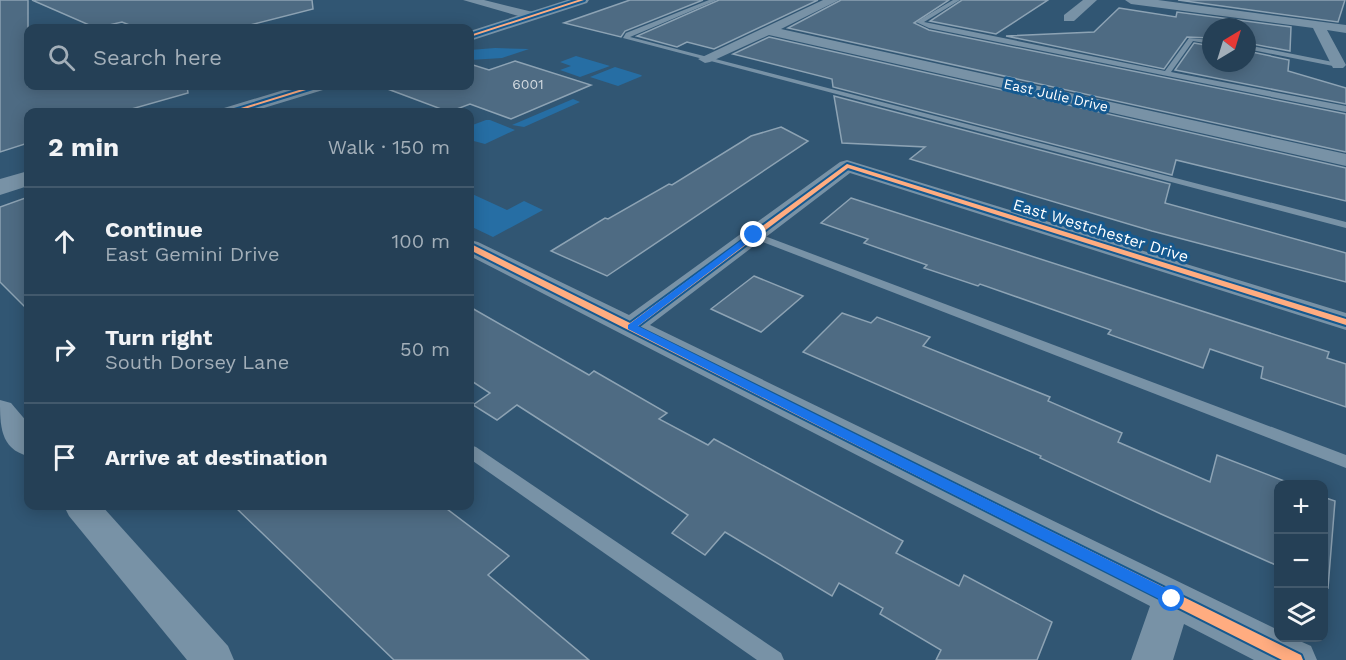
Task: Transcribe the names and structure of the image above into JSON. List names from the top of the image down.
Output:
{
  "streets": {
    "street": ["East Julie Drive", "East Westchester Drive"]
  },
  "house_numbers": ["6001"],
  "north": "top right",
  "page": {
    "search": "Search here",
    "heading": ["2 min", "Walk · 150 m"],
    "list": [
      ["Continue", "East Gemini Drive", "100 m"],
      ["Turn right", "South Dorsey Lane", "50 m"],
      "Arrive at destination"
    ],
    "map_buttons": ["+", "−"]
  }
}
